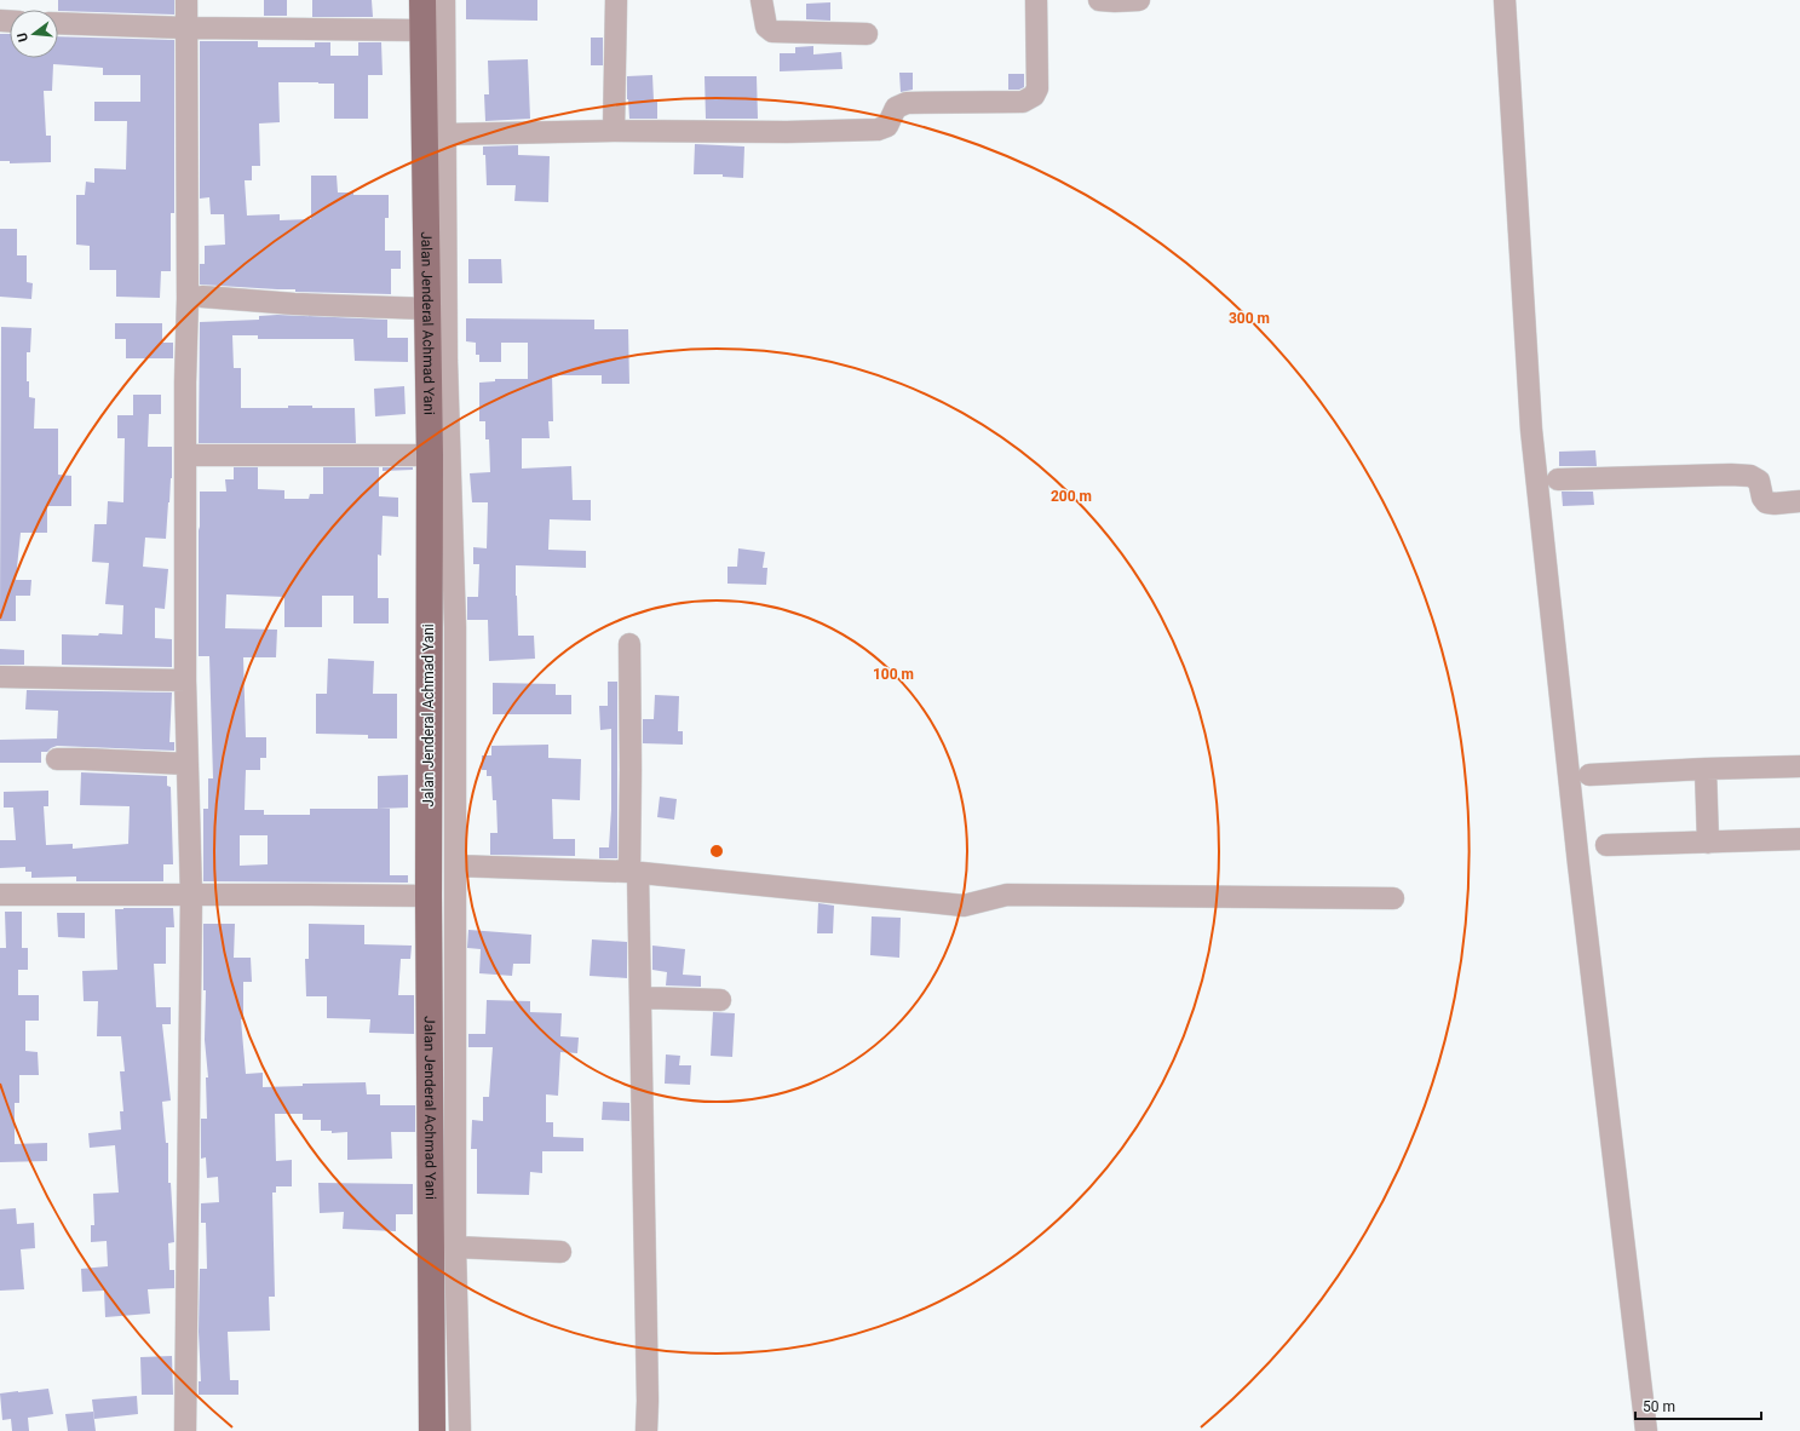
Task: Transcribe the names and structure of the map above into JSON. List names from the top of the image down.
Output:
{
  "streets": {
    "main road": ["Jalan Jenderal Achmad Yani"]
  },
  "scale_bar": "50 m",
  "north": "left",
  "rings": ["300 m", "200 m", "100 m"]
}
